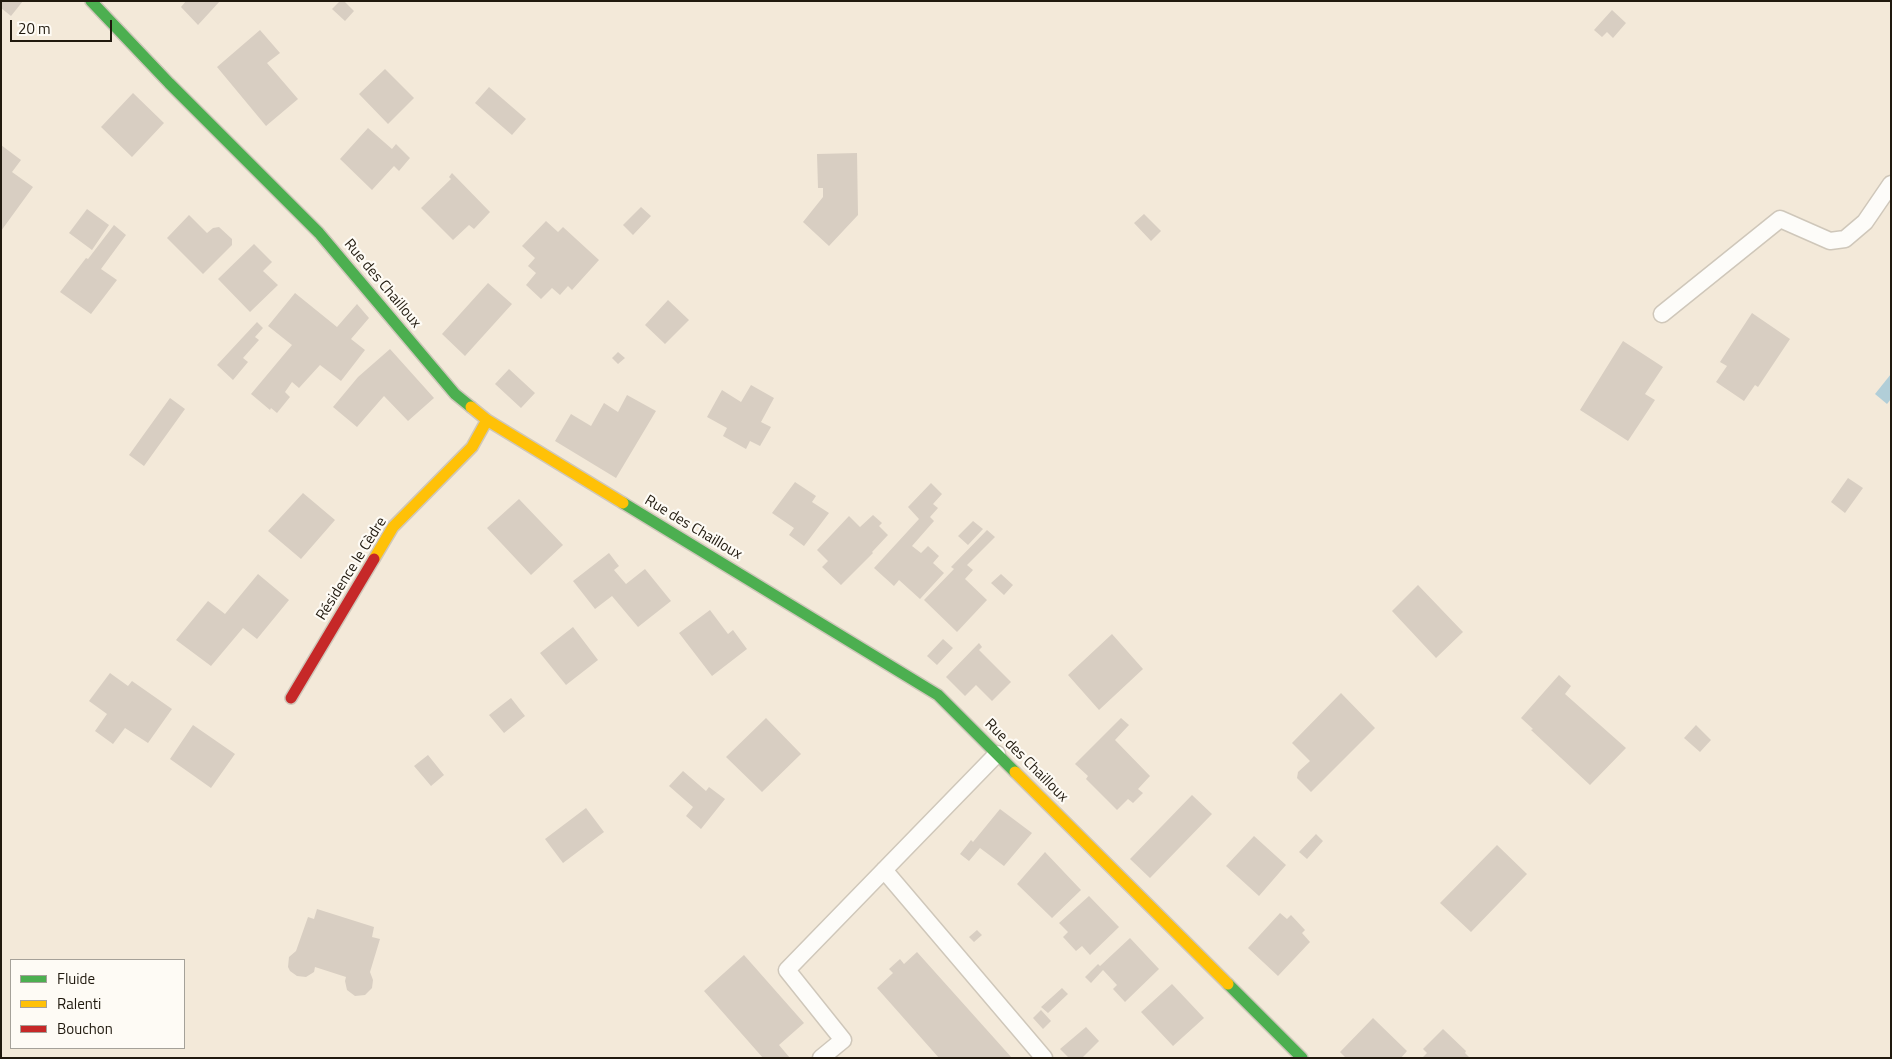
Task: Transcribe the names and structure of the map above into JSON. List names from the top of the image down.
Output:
{
  "streets": {
    "street": ["Rue des Chailloux", "Résidence le Cèdre"]
  },
  "crossings": [
    ["Rue des Chailloux", "Résidence le Cèdre"]
  ],
  "legend": ["Fluide", "Ralenti", "Bouchon"],
  "scale_bar": "20 m"
}
